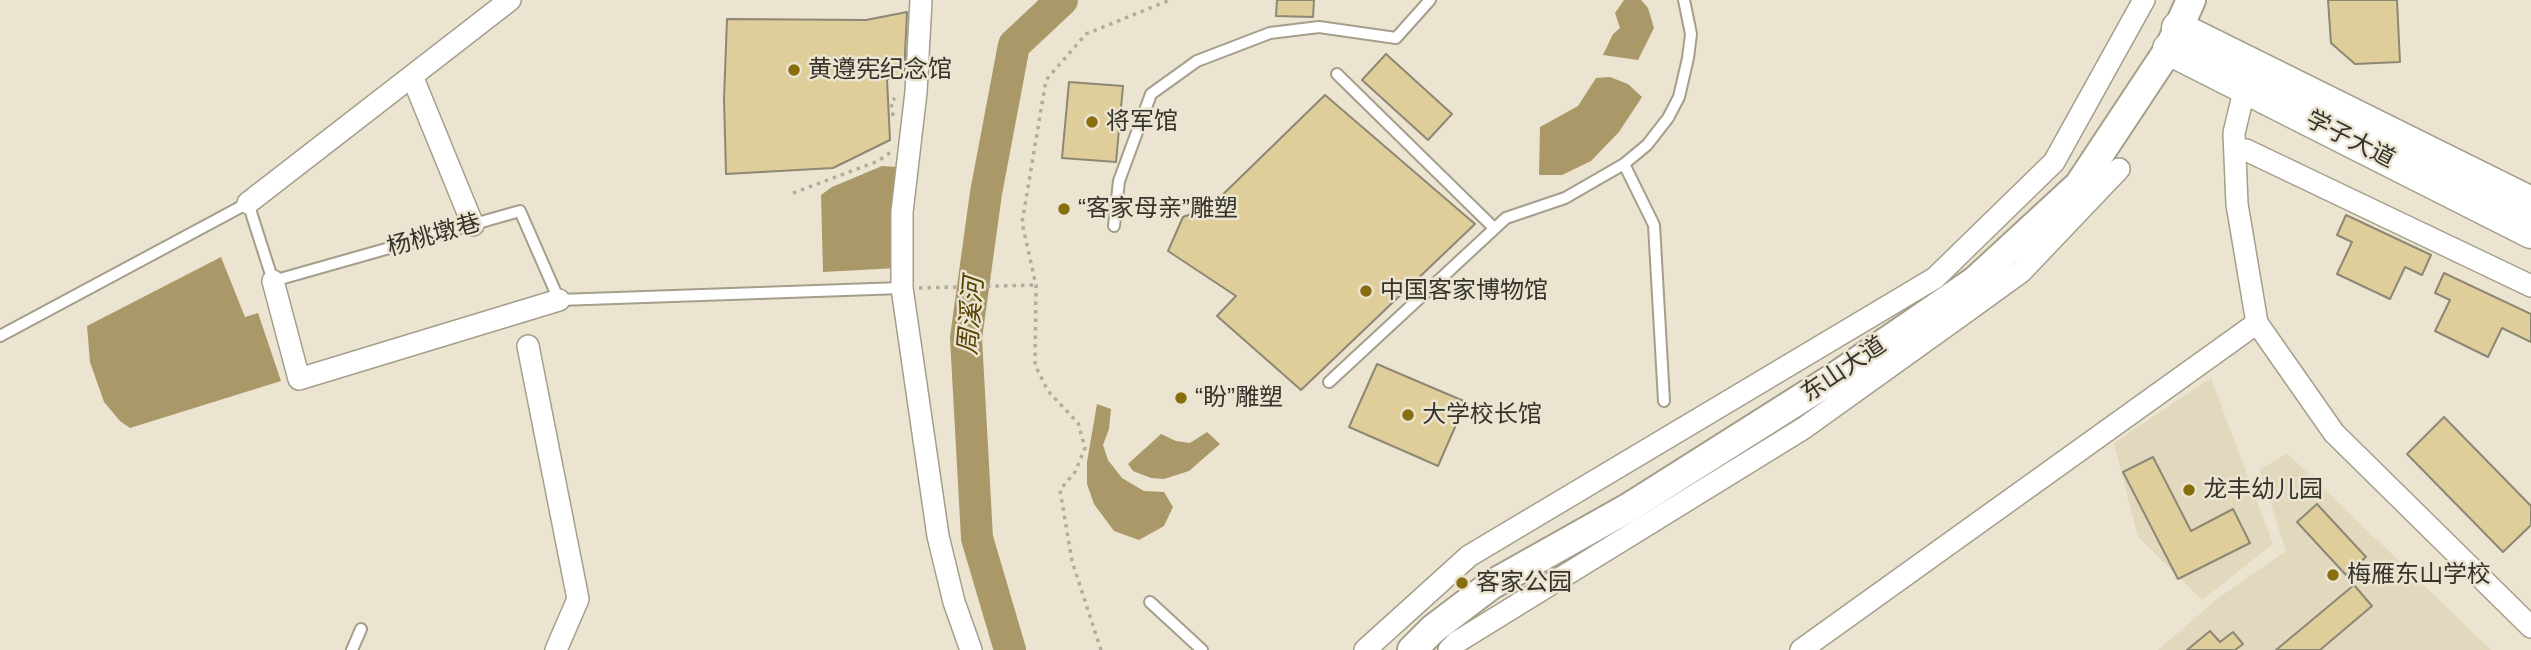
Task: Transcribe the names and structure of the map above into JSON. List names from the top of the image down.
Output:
{
  "streets": {
    "main road": ["学子大道", "东山大道"],
    "lane": ["杨桃墩巷"]
  },
  "crossings": [
    ["学子大道", "东山大道"]
  ],
  "water": ["周溪河"],
  "places": [
    "黄遵宪纪念馆",
    "将军馆",
    "“客家母亲”雕塑",
    "中国客家博物馆",
    "“盼”雕塑",
    "大学校长馆",
    "龙丰幼儿园",
    "梅雁东山学校",
    "客家公园"
  ]
}
